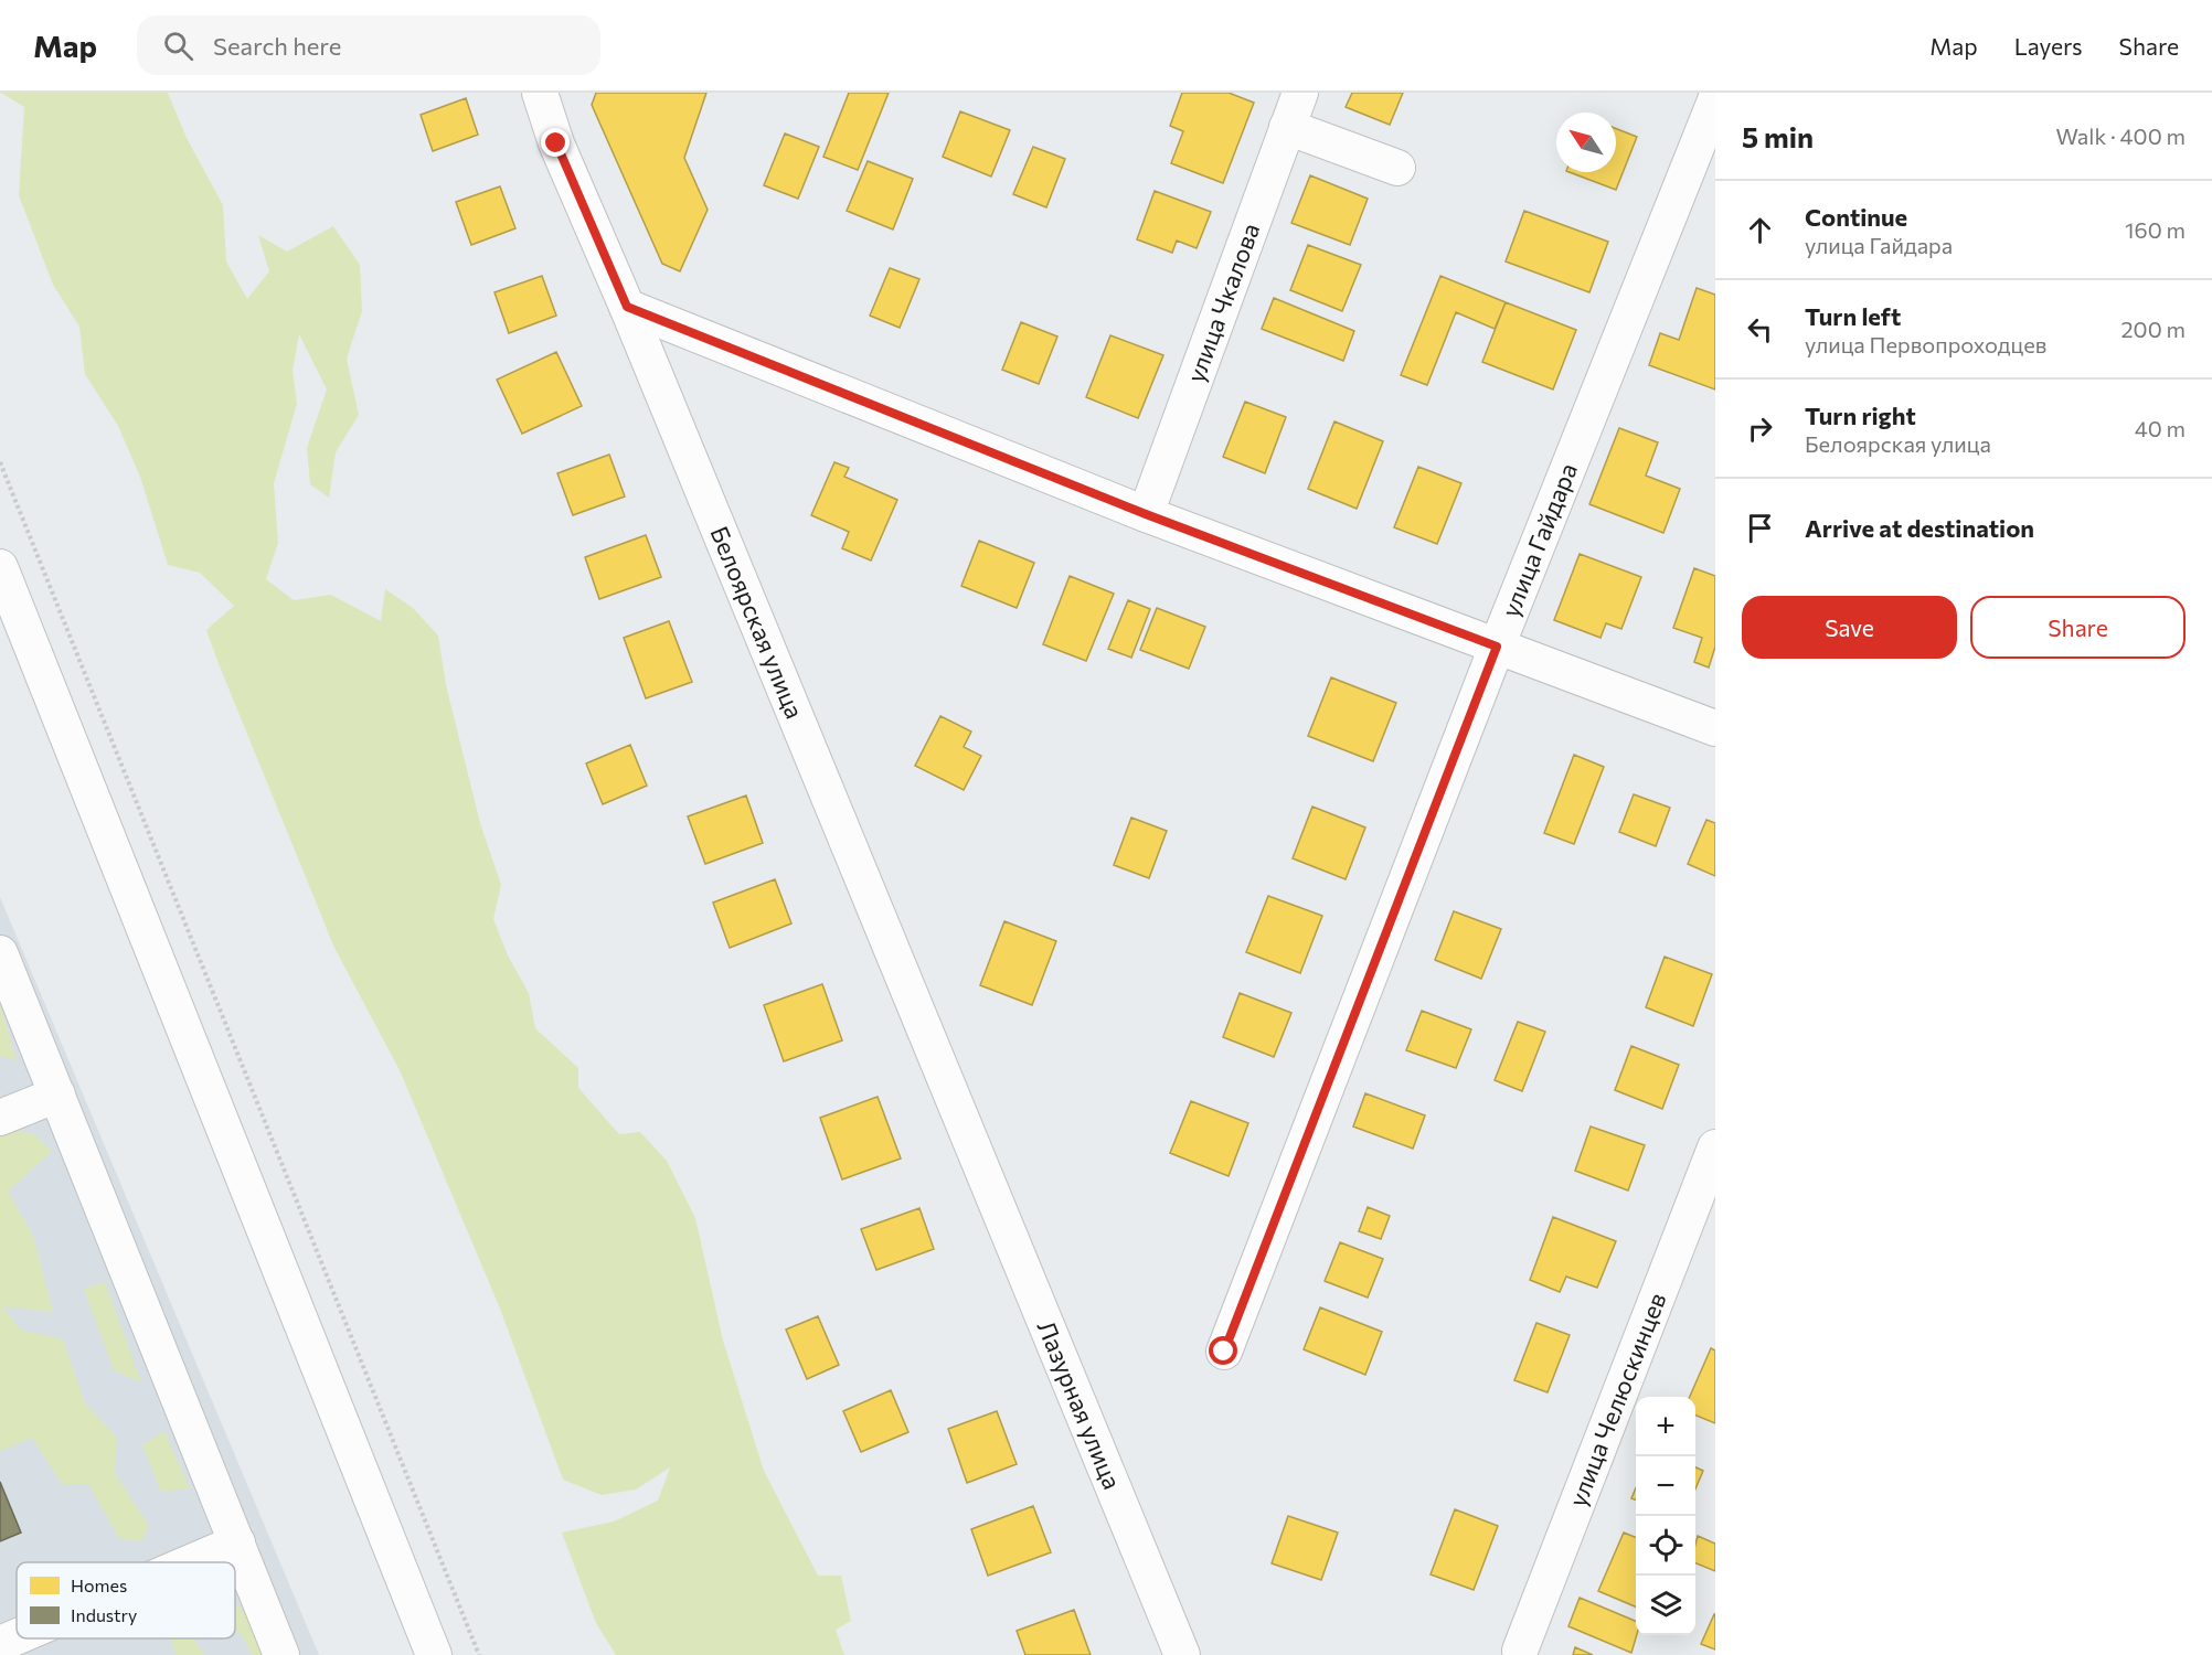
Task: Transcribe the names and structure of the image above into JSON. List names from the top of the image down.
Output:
{
  "streets": {
    "street": [
      "улица Чкалова",
      "улица Гайдара",
      "Белоярская улица",
      "улица Челюскинцев",
      "Лазурная улица"
    ]
  },
  "crossings": [
    ["Белоярская улица", "Лазурная улица"]
  ],
  "legend": ["Homes", "Industry"],
  "north": "top left",
  "page": {
    "header": "Map",
    "search": "Search here",
    "nav": ["Map", "Layers", "Share"],
    "heading": ["5 min", "Walk · 400 m"],
    "list": [
      ["Continue", "улица Гайдара", "160 m"],
      ["Turn left", "улица Первопроходцев", "200 m"],
      ["Turn right", "Белоярская улица", "40 m"],
      "Arrive at destination"
    ],
    "buttons": ["Save", "Share"],
    "map_buttons": ["+", "−"]
  }
}
